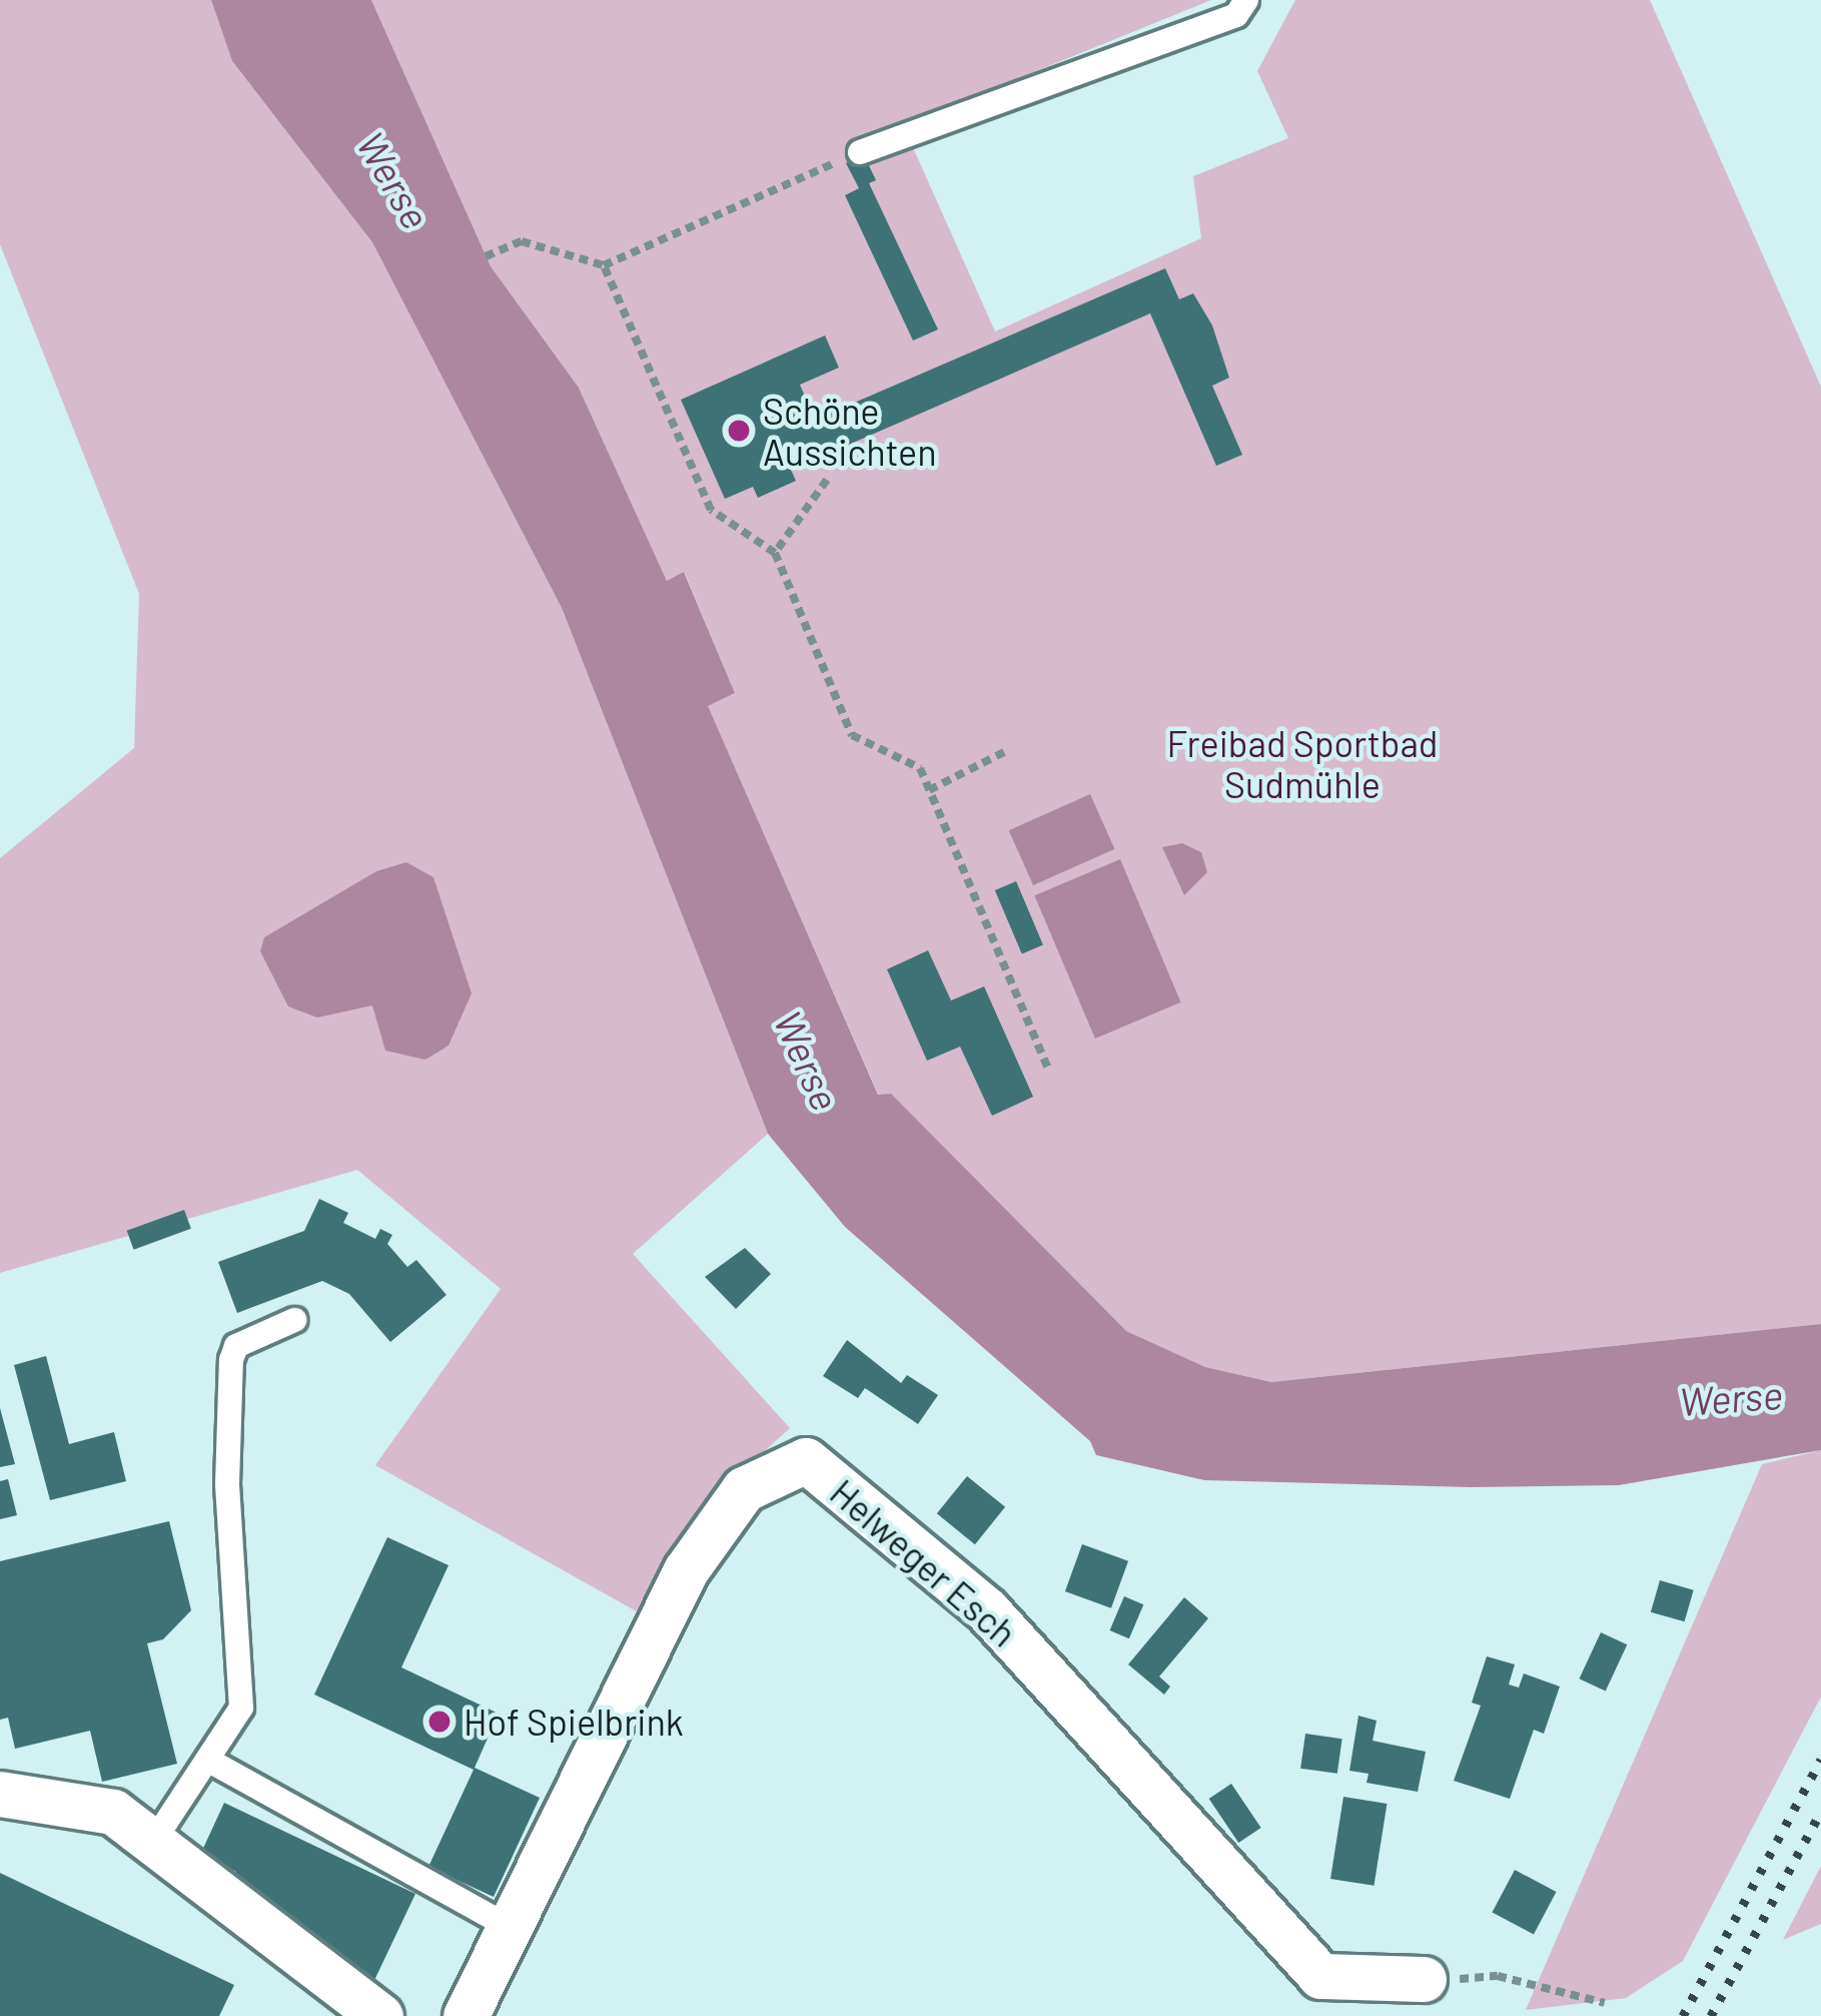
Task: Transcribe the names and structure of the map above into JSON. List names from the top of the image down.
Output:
{
  "streets": {
    "street": ["Helweger Esch"]
  },
  "water": ["Werse"],
  "parks": ["Freibad Sportbad Sudmühle"],
  "places": ["Schöne Aussichten", "Hof Spielbrink"]
}
